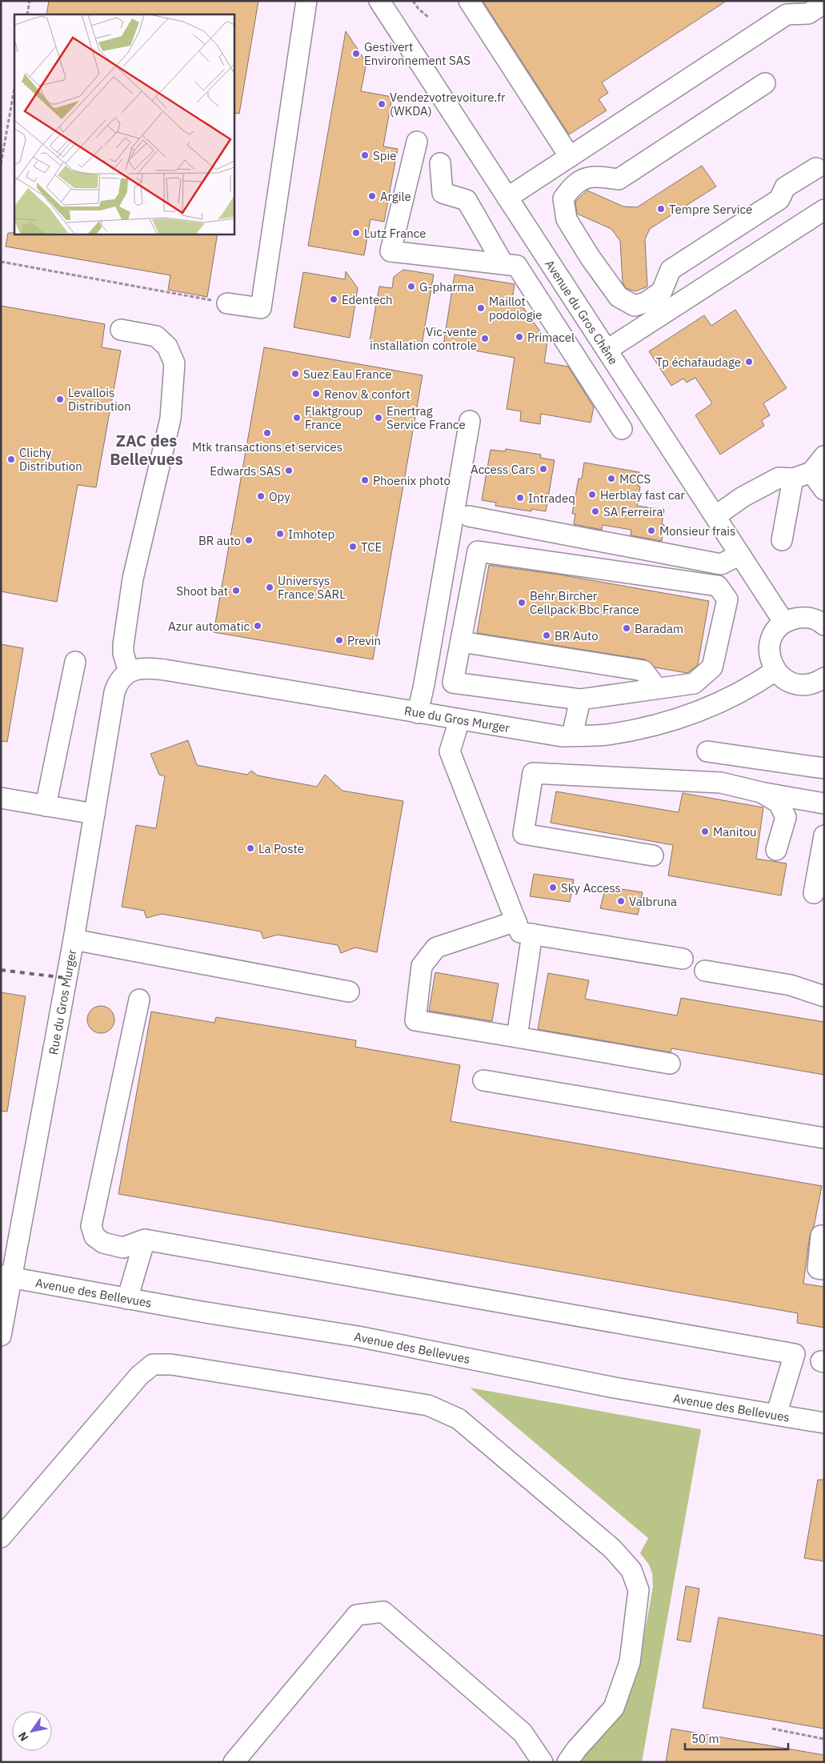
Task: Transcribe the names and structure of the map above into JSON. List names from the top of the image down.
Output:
{
  "streets": {
    "street": ["Avenue du Gros Chêne", "Rue du Gros Murger", "Avenue des Bellevues"]
  },
  "crossings": [
    ["Rue du Gros Murger", "Avenue des Bellevues"]
  ],
  "districts": ["ZAC des Bellevues"],
  "places": [
    "Gestivert Environnement SAS",
    "Vendezvotrevoiture.fr (WKDA)",
    "Spie",
    "Argile",
    "Tempre Service",
    "Lutz France",
    "G-pharma",
    "Edentech",
    "Maillot podologie",
    "Primacel",
    "Vic-vente installation controle",
    "Tp échafaudage",
    "Suez Eau France",
    "Renov & confort",
    "Levallois Distribution",
    "Flaktgroup France",
    "Enertrag Service France",
    "Mtk transactions et services",
    "Clichy Distribution",
    "Access Cars",
    "Edwards SAS",
    "MCCS",
    "Phoenix photo",
    "Herblay fast car",
    "Opy",
    "Intradeq",
    "SA Ferreira",
    "Monsieur frais",
    "Imhotep",
    "BR auto",
    "TCE",
    "Universys France SARL",
    "Shoot bat",
    "Behr Bircher Cellpack Bbc France",
    "Azur automatic",
    "Baradam",
    "BR Auto",
    "Previn",
    "Manitou",
    "La Poste",
    "Sky Access",
    "Valbruna"
  ],
  "scale_bar": "50 m",
  "north": "bottom left"
}
